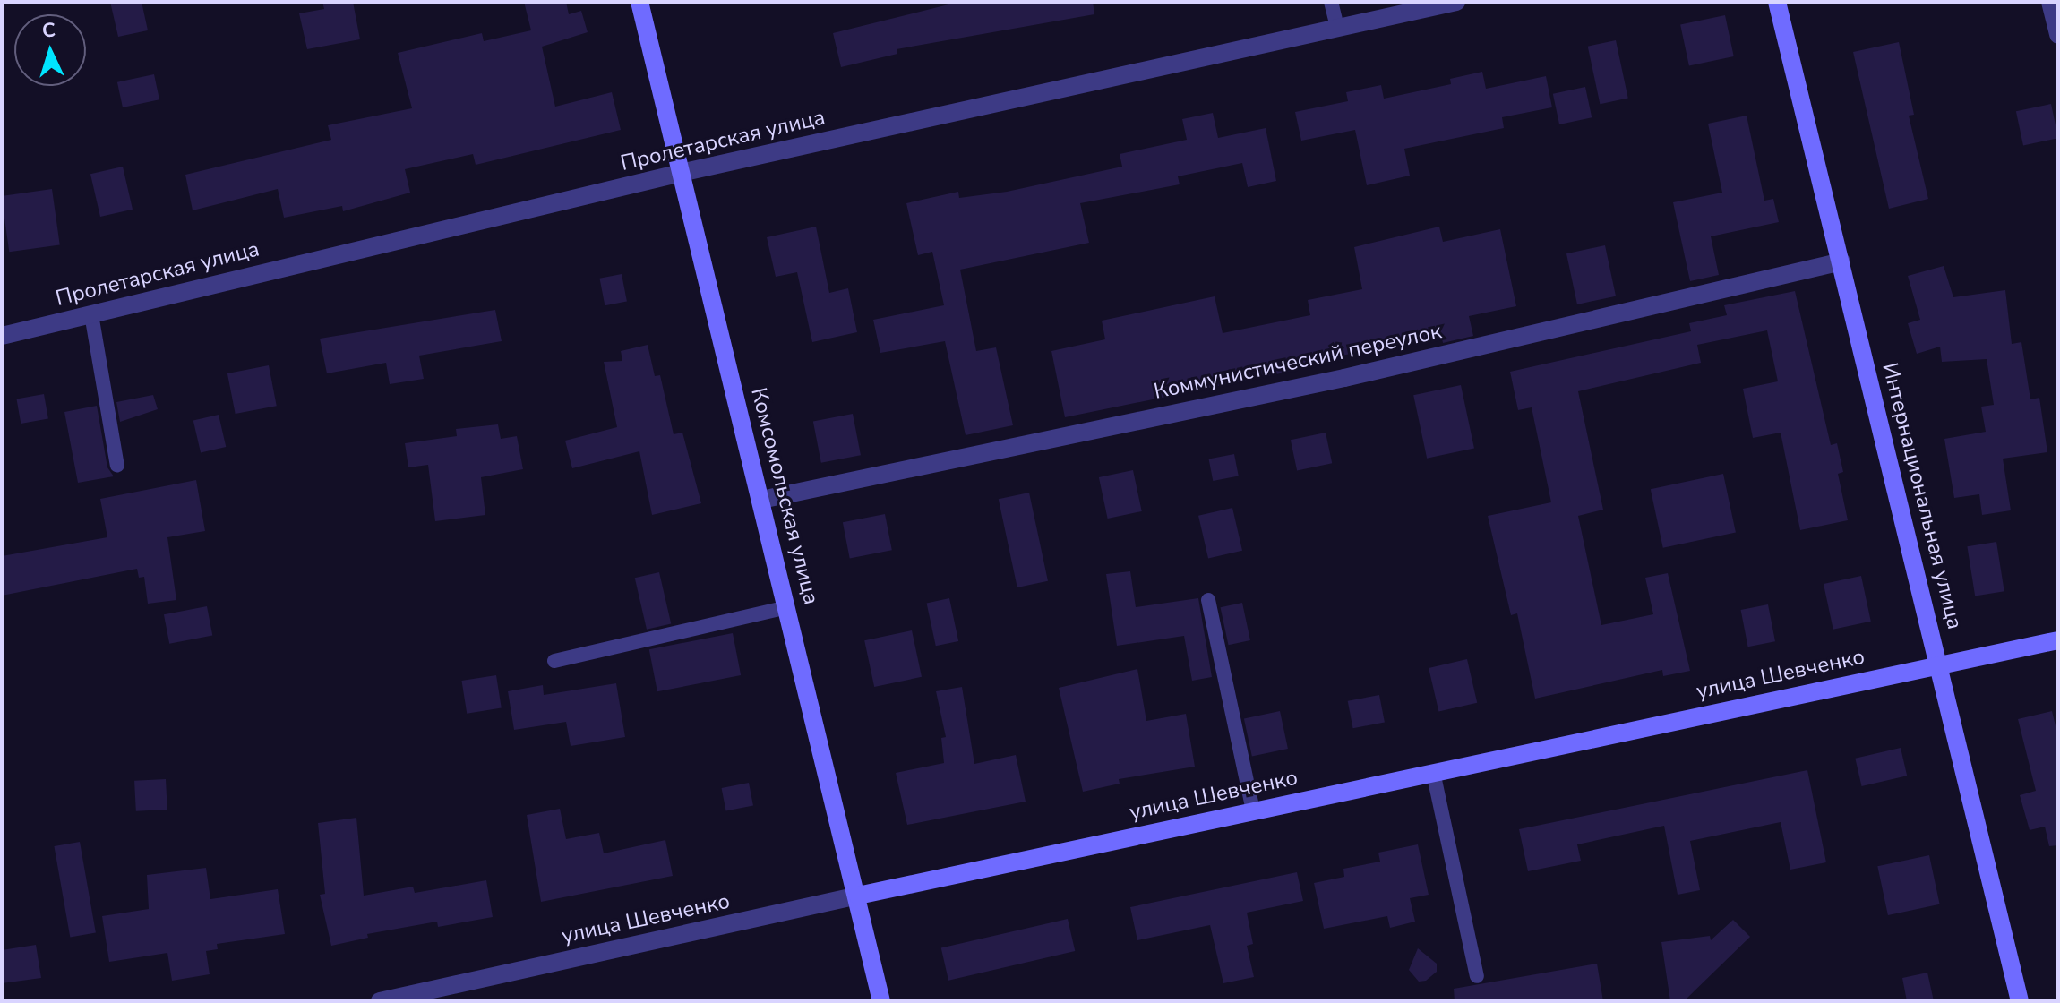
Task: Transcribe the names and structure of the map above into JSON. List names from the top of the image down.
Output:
{
  "streets": {
    "street": [
      "Пролетарская улица",
      "Коммунистический переулок",
      "Комсомольская улица",
      "Интернациональная улица",
      "улица Шевченко"
    ]
  },
  "crossings": [
    ["Пролетарская улица", "Комсомольская улица"],
    ["Коммунистический переулок", "Комсомольская улица"],
    ["Коммунистический переулок", "Интернациональная улица"],
    ["Комсомольская улица", "улица Шевченко"],
    ["Интернациональная улица", "улица Шевченко"]
  ],
  "north": "top"
}
